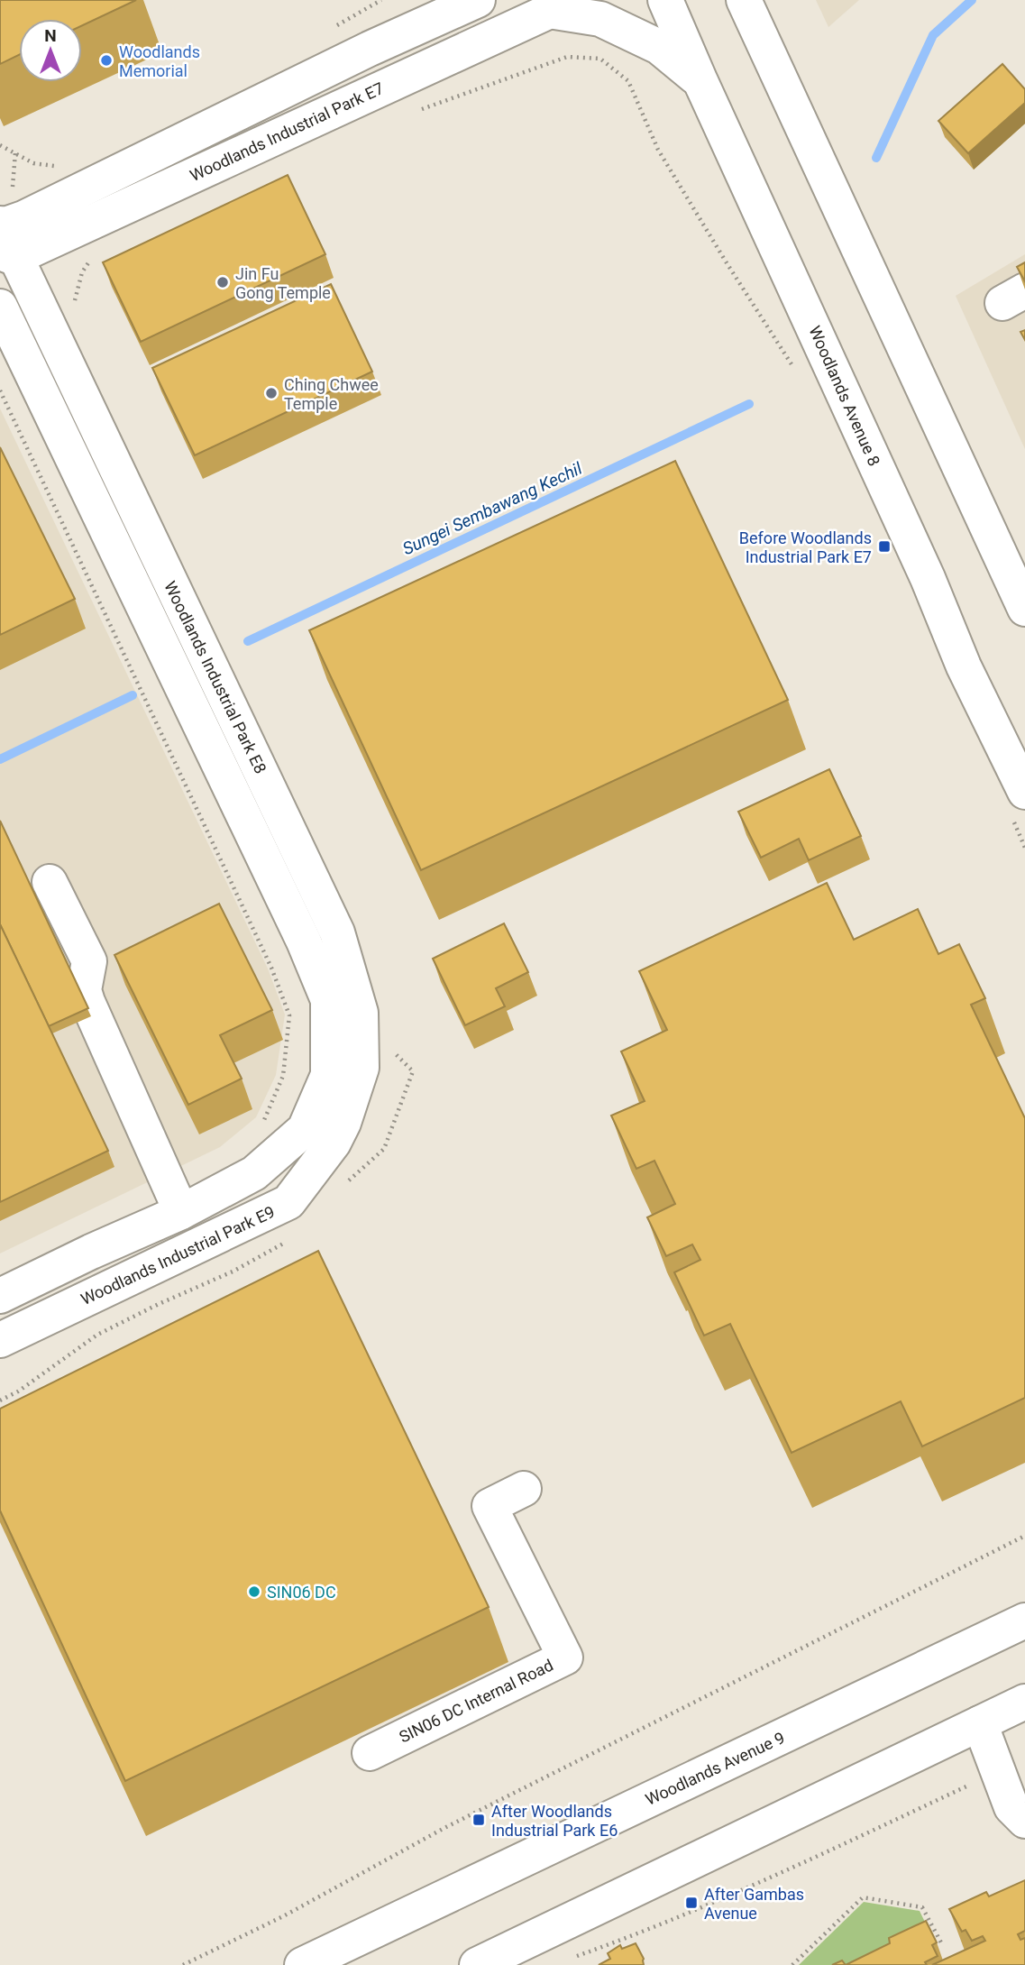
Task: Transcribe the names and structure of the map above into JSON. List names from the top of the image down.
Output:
{
  "streets": {
    "street": [
      "Woodlands Industrial Park E7",
      "Woodlands Avenue 8",
      "Woodlands Industrial Park E8",
      "Woodlands Industrial Park E9",
      "SIN06 DC Internal Road",
      "Woodlands Avenue 9"
    ]
  },
  "crossings": [
    ["Woodlands Industrial Park E7", "Woodlands Industrial Park E8"],
    ["Woodlands Industrial Park E8", "Woodlands Industrial Park E9"]
  ],
  "water": ["Sungei Sembawang Kechil"],
  "places": {
    "other": [
      "Woodlands Memorial",
      "Jin Fu Gong Temple",
      "Ching Chwee Temple",
      "SIN06 DC"
    ],
    "transit": ["Before Woodlands Industrial Park E7", "After Woodlands Industrial Park E6", "After Gambas Avenue"]
  },
  "north": "top"
}
